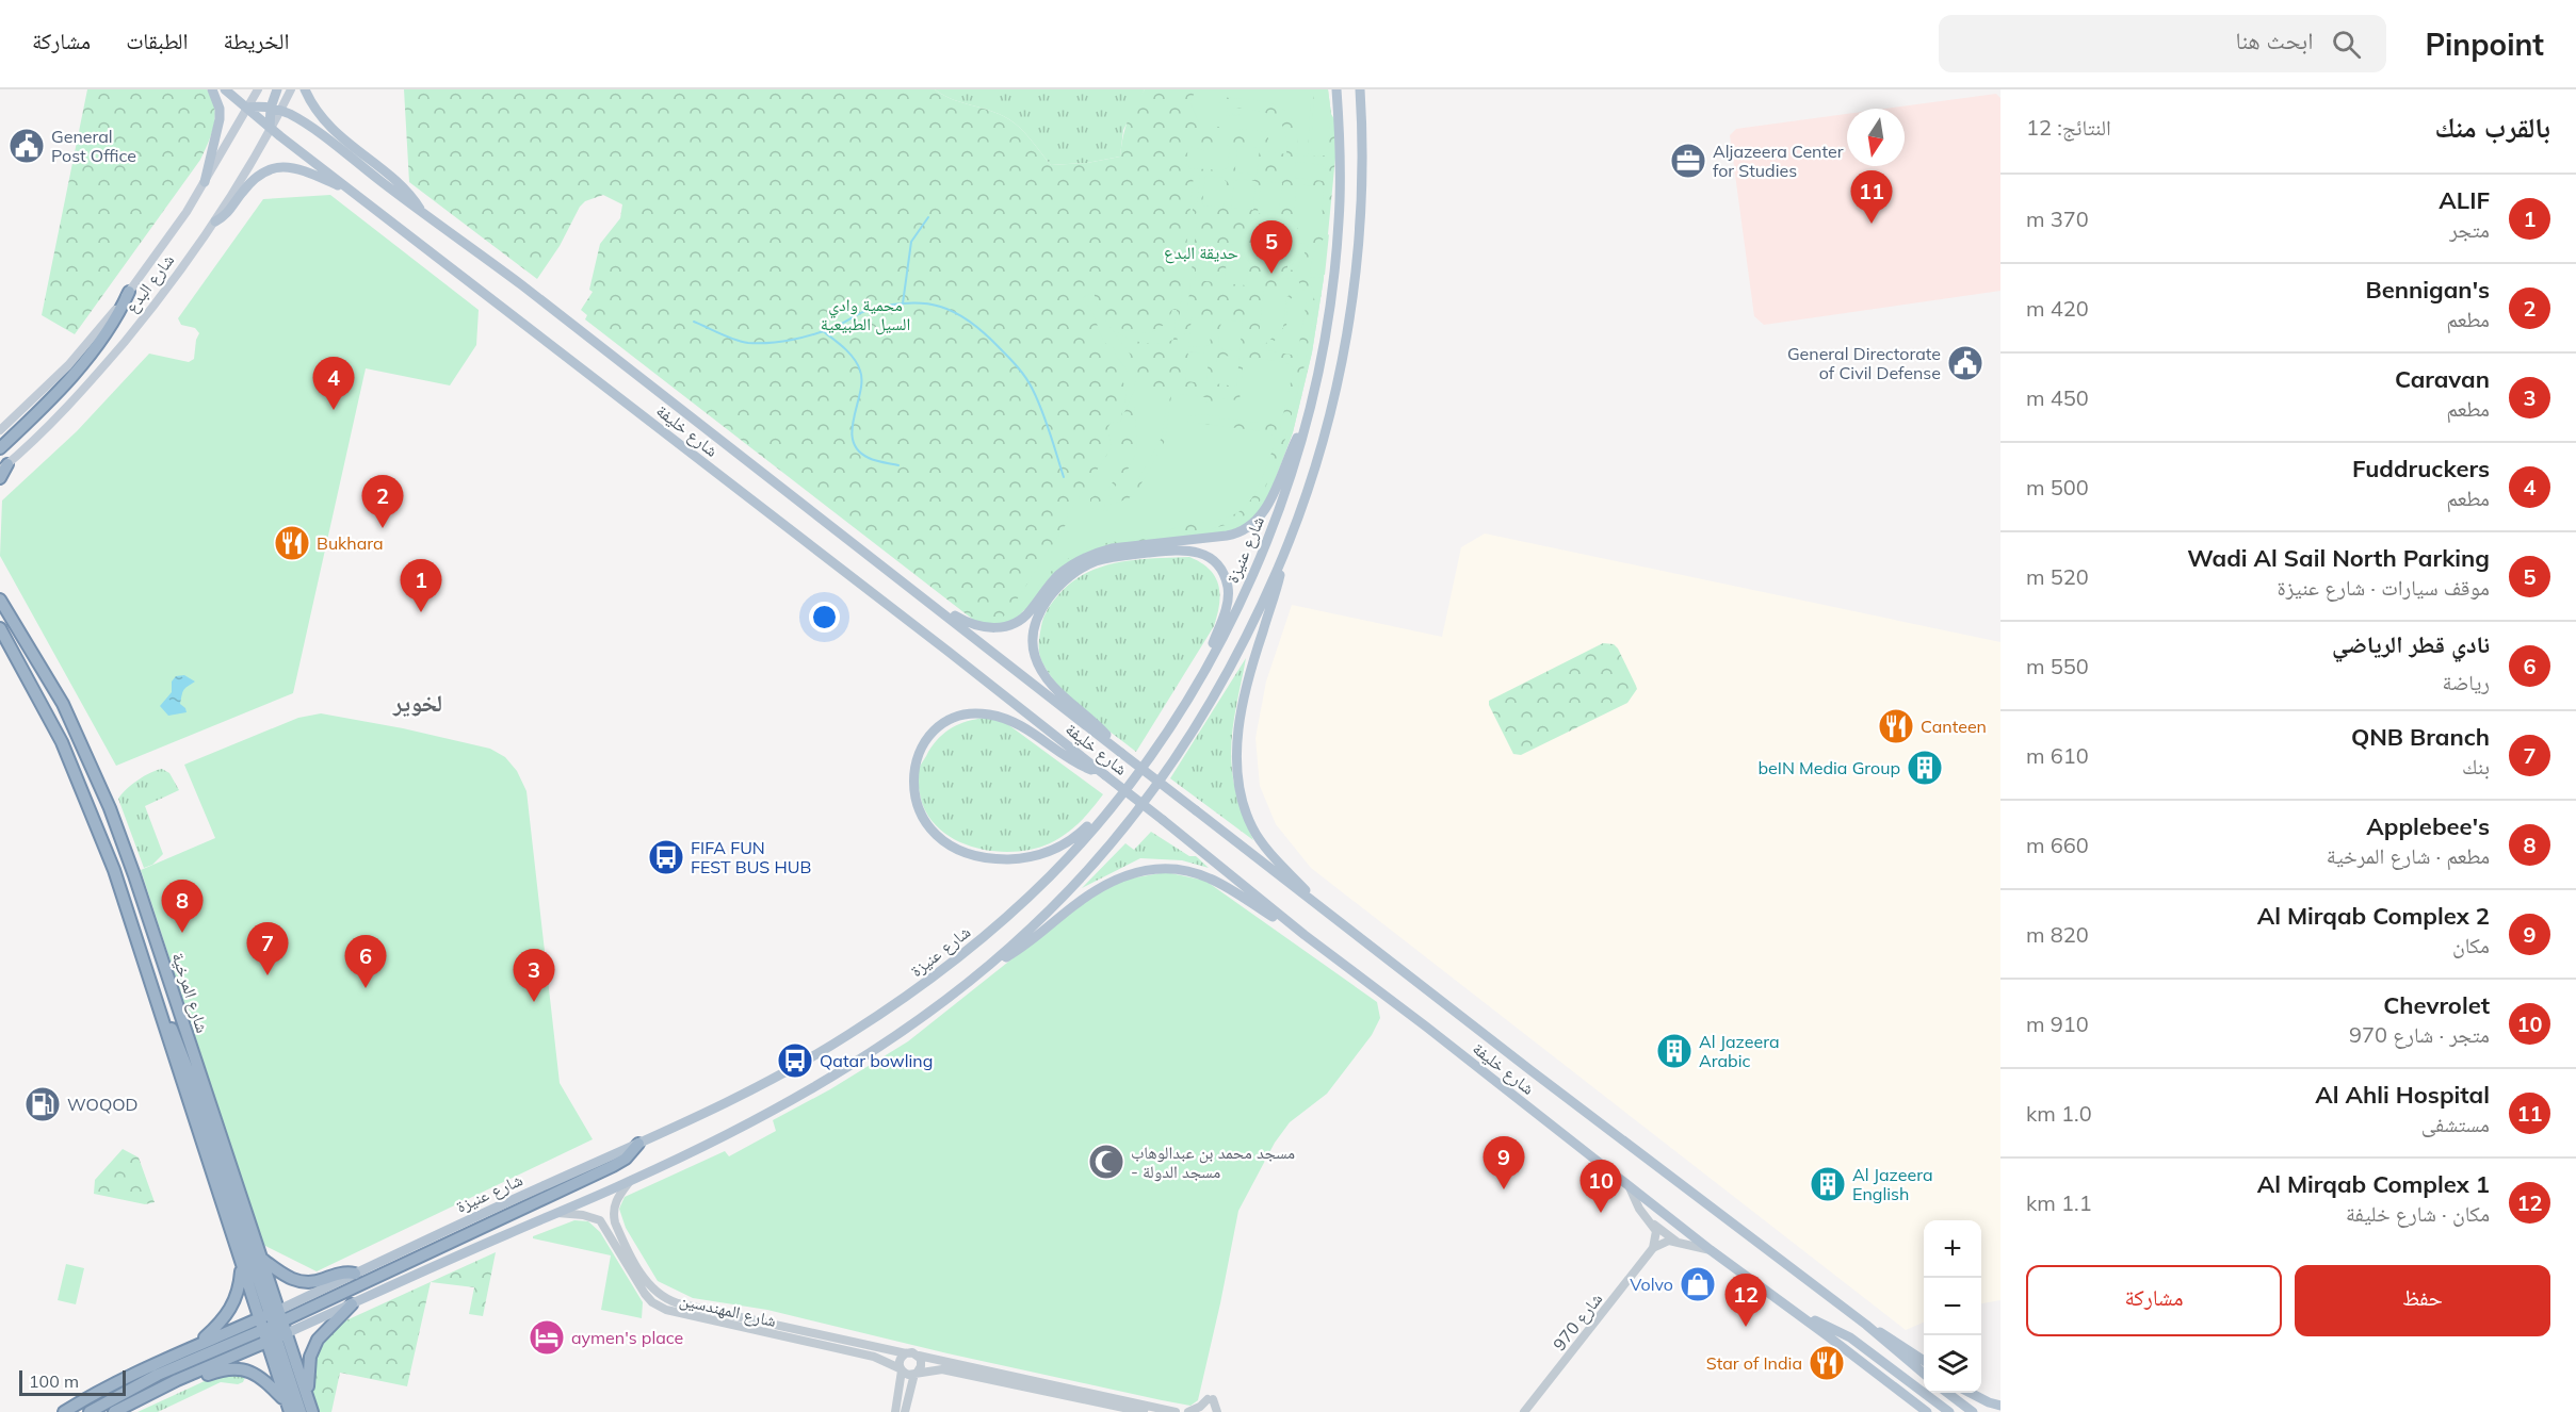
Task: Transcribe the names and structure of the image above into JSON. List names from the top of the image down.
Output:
{
  "streets": {
    "highway": ["شارع عنيزة", "شارع المرخية"],
    "main road": ["شارع البدع", "شارع خليفة"],
    "street": ["شارع المهندسين", "شارع 970"]
  },
  "crossings": [
    ["شارع البدع", "شارع خليفة"],
    ["شارع عنيزة", "شارع المرخية"],
    ["شارع عنيزة", "شارع المهندسين"]
  ],
  "districts": ["لخوير"],
  "parks": ["حديقة البدع", "محمية وادي السيل الطبيعية"],
  "places": {
    "public building": ["General Post Office", "General Directorate of Civil Defense"],
    "office": ["Aljazeera Center for Studies"],
    "restaurant": ["Bukhara", "Canteen", "Star of India"],
    "building": ["beIN Media Group", "Al Jazeera Arabic", "Al Jazeera English"],
    "bus stop": ["FIFA FUN FEST BUS HUB", "Qatar bowling"],
    "fuel station": ["WOQOD"],
    "mosque": ["مسجد محمد بن عبدالوهاب - مسجد الدولة"],
    "shop": ["Volvo"],
    "hotel": ["aymen's place"]
  },
  "scale_bar": "100 m",
  "north": "bottom",
  "page": {
    "header": "Pinpoint",
    "search": "ابحث هنا",
    "nav": ["الخريطة", "الطبقات", "مشاركة"],
    "heading": ["بالقرب منك", "النتائج: 12"],
    "pins": [
      "11",
      "5",
      "4",
      "2",
      "1",
      "8",
      "7",
      "6",
      "3",
      "9",
      "10",
      "12"
    ],
    "list": [
      {
        "mark": "1",
        "name": "ALIF",
        "note": "متجر",
        "value": "370 m"
      },
      {
        "mark": "2",
        "name": "Bennigan's",
        "note": "مطعم",
        "value": "420 m"
      },
      {
        "mark": "3",
        "name": "Caravan",
        "note": "مطعم",
        "value": "450 m"
      },
      {
        "mark": "4",
        "name": "Fuddruckers",
        "note": "مطعم",
        "value": "500 m"
      },
      {
        "mark": "5",
        "name": "Wadi Al Sail North Parking",
        "note": "موقف سيارات · شارع عنيزة",
        "value": "520 m"
      },
      {
        "mark": "6",
        "name": "نادي قطر الرياضي",
        "note": "رياضة",
        "value": "550 m"
      },
      {
        "mark": "7",
        "name": "QNB Branch",
        "note": "بنك",
        "value": "610 m"
      },
      {
        "mark": "8",
        "name": "Applebee's",
        "note": "مطعم · شارع المرخية",
        "value": "660 m"
      },
      {
        "mark": "9",
        "name": "Al Mirqab Complex 2",
        "note": "مكان",
        "value": "820 m"
      },
      {
        "mark": "10",
        "name": "Chevrolet",
        "note": "متجر · شارع 970",
        "value": "910 m"
      },
      {
        "mark": "11",
        "name": "Al Ahli Hospital",
        "note": "مستشفى",
        "value": "1.0 km"
      },
      {
        "mark": "12",
        "name": "Al Mirqab Complex 1",
        "note": "مكان · شارع خليفة",
        "value": "1.1 km"
      }
    ],
    "map_buttons": ["+", "−"],
    "buttons": ["حفظ", "مشاركة"],
    "scale": "100 m"
  }
}
